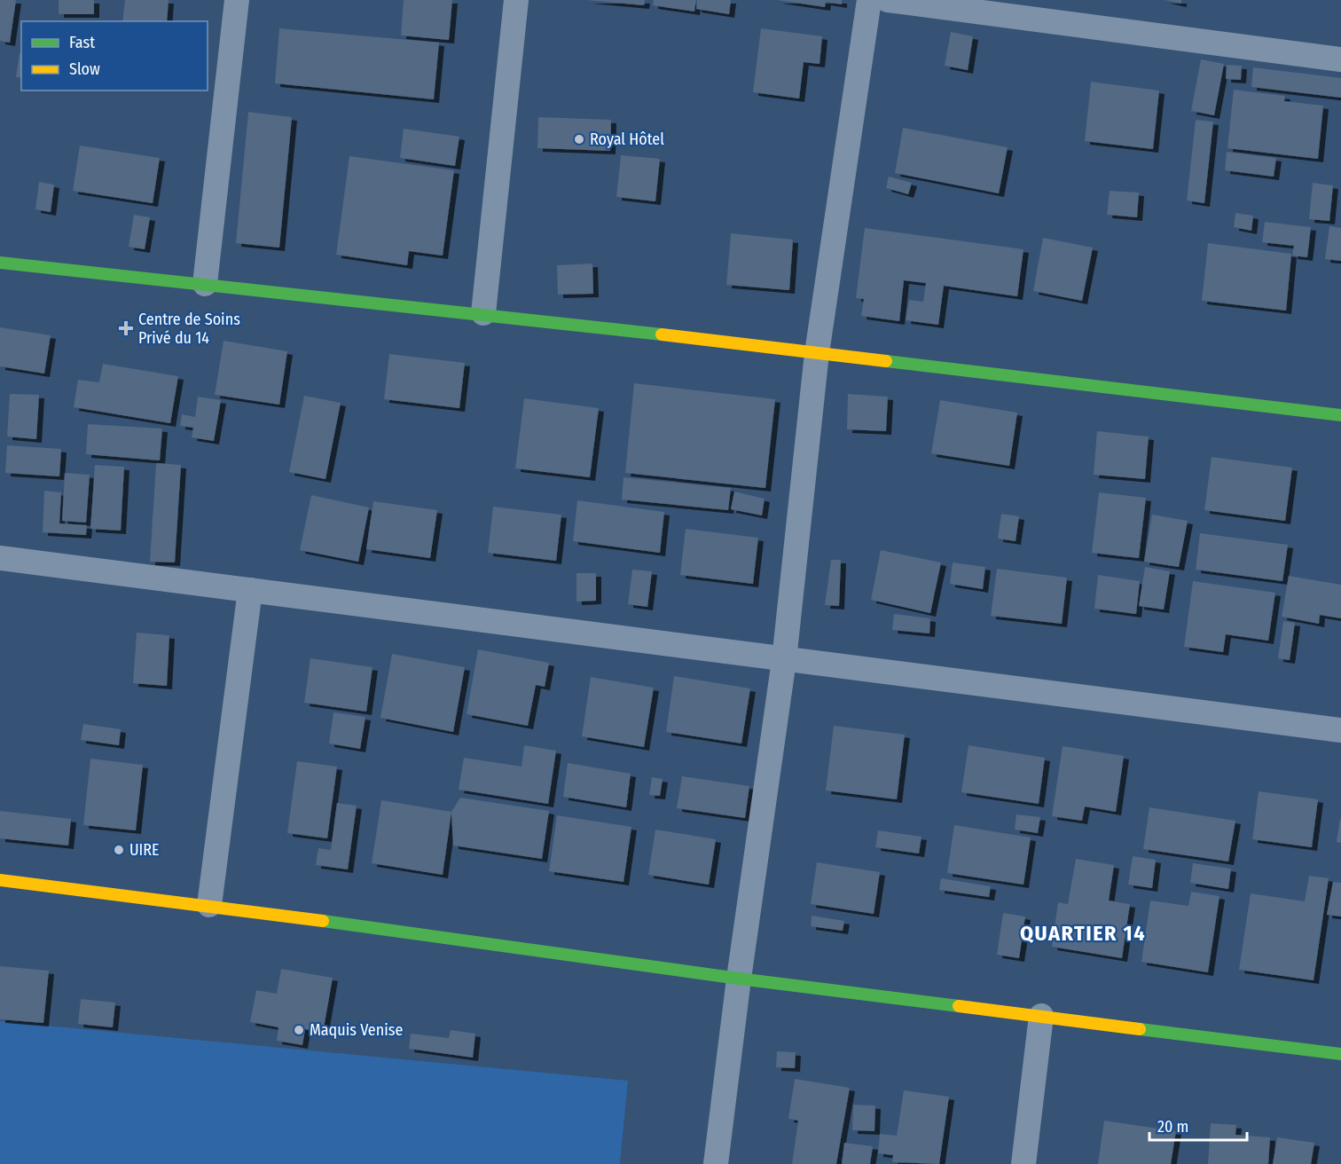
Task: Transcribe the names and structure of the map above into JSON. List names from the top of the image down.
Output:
{
  "districts": ["QUARTIER 14"],
  "places": {
    "other": ["Royal Hôtel", "UIRE", "Maquis Venise"],
    "health": ["Centre de Soins Privé du 14"]
  },
  "legend": ["Fast", "Slow"],
  "scale_bar": "20 m"
}
